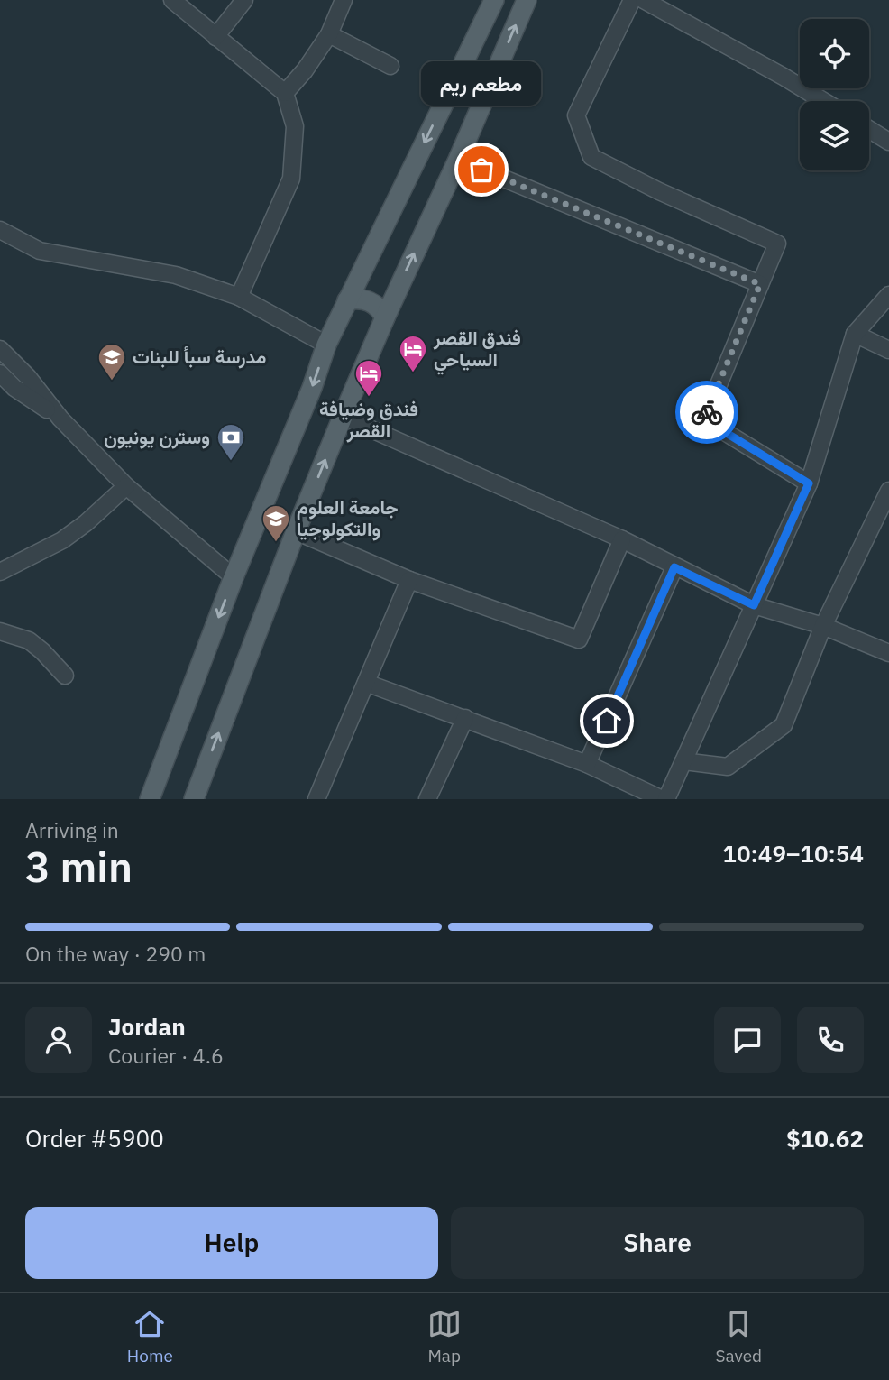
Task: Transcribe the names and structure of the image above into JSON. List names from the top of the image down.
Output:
{
  "places": {
    "other": ["مطعم ريم"],
    "hotel": ["فندق القصر السياحي", "فندق وضيافة القصر"],
    "school or university": ["مدرسة سبأ للبنات", "جامعة العلوم والتكولوجيا"],
    "bank": ["وسترن يونيون"]
  },
  "page": {
    "bubble": "مطعم ريم",
    "heading": ["3 min", "Arriving in", "10:49–10:54"],
    "panel": [
      "Jordan",
      "Courier · 4.6",
      "Order #5900",
      "$10.62"
    ],
    "bar": "On the way · 290 m",
    "buttons": ["Help", "Share"],
    "tabs": ["Home", "Map", "Saved"]
  }
}
